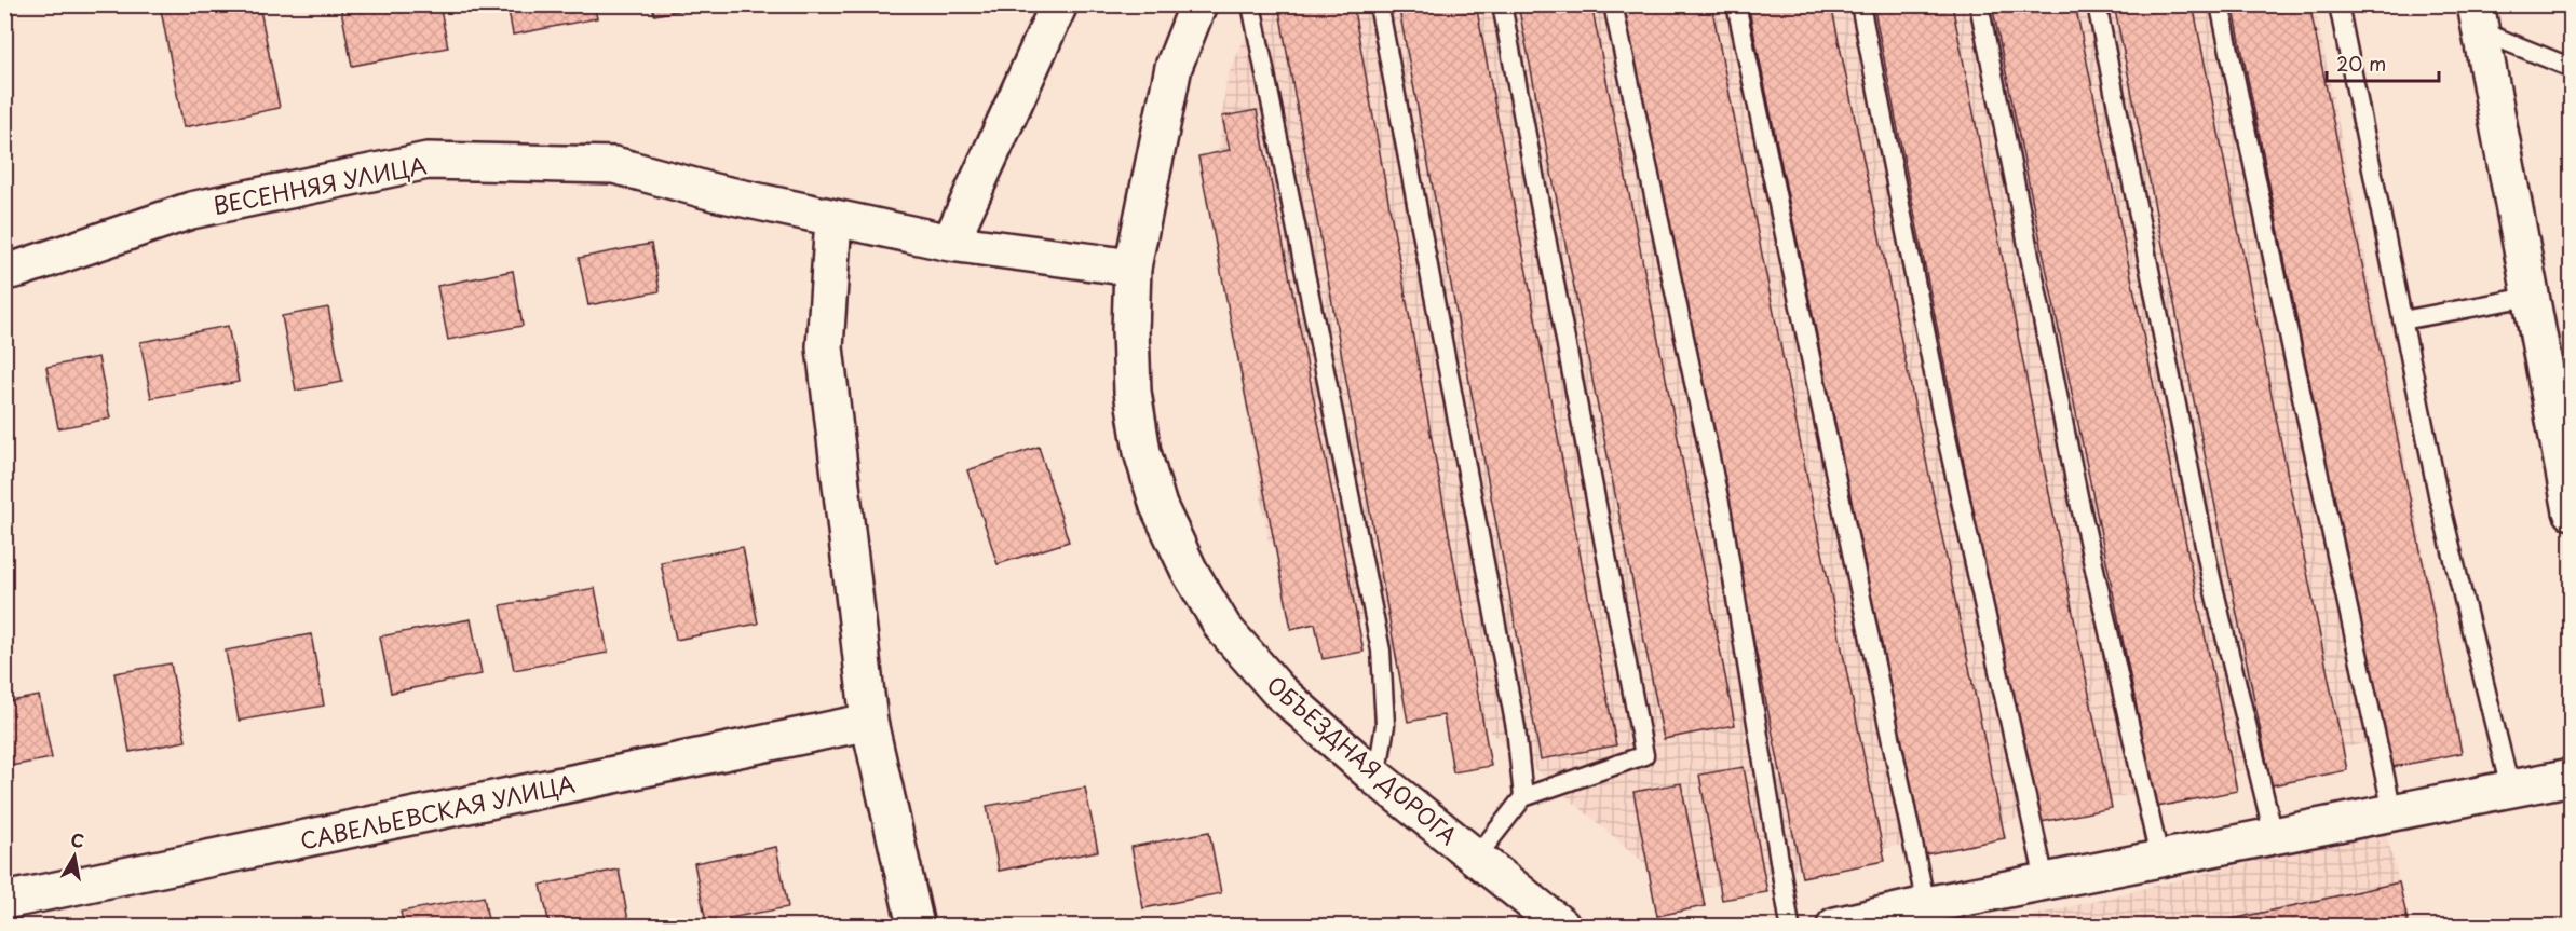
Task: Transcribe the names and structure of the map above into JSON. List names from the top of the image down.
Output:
{
  "streets": {
    "street": ["ВЕСЕННЯЯ УЛИЦА", "ОБЪЕЗДНАЯ ДОРОГА", "САВЕЛЬЕВСКАЯ УЛИЦА"]
  },
  "crossings": [
    ["ВЕСЕННЯЯ УЛИЦА", "ОБЪЕЗДНАЯ ДОРОГА"]
  ],
  "scale_bar": "20 m",
  "north": "top"
}
